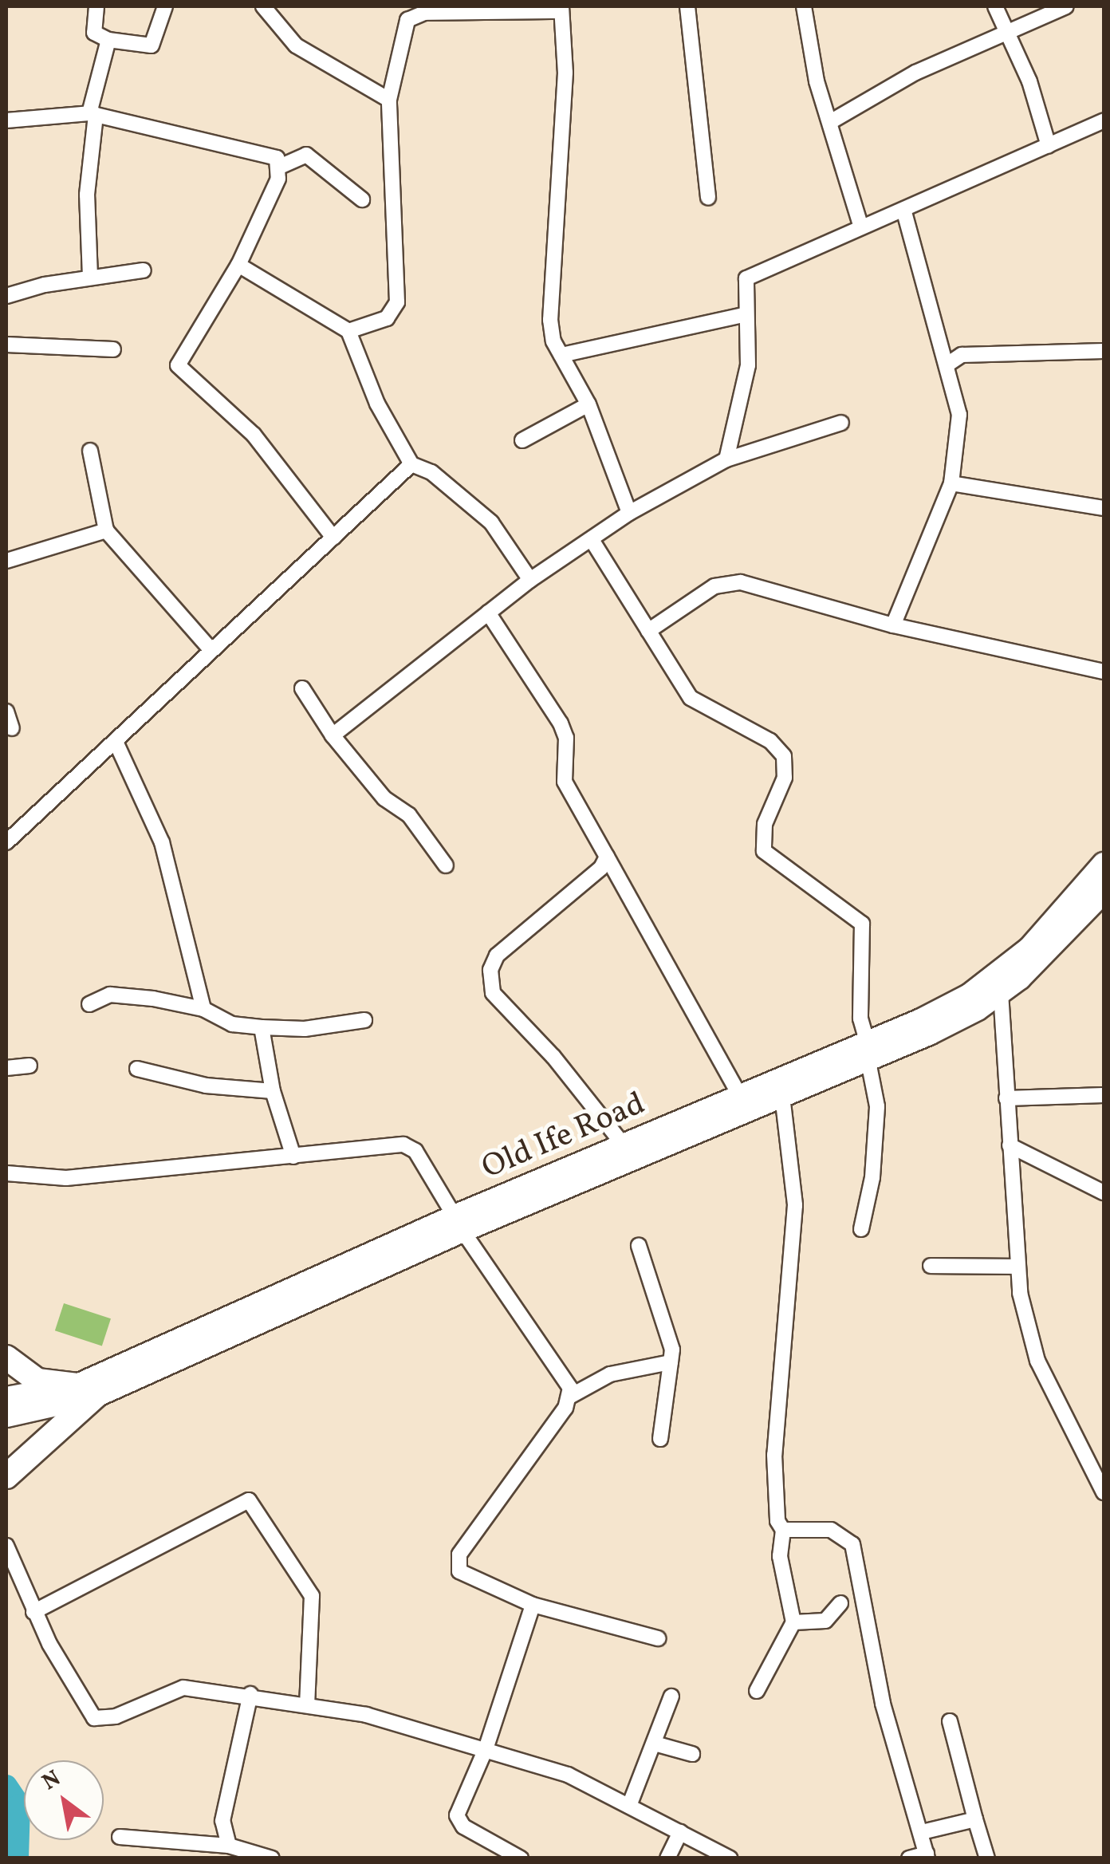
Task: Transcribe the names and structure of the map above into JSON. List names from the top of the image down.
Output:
{
  "streets": {
    "main road": ["Old Ife Road"]
  },
  "north": "top left"
}
